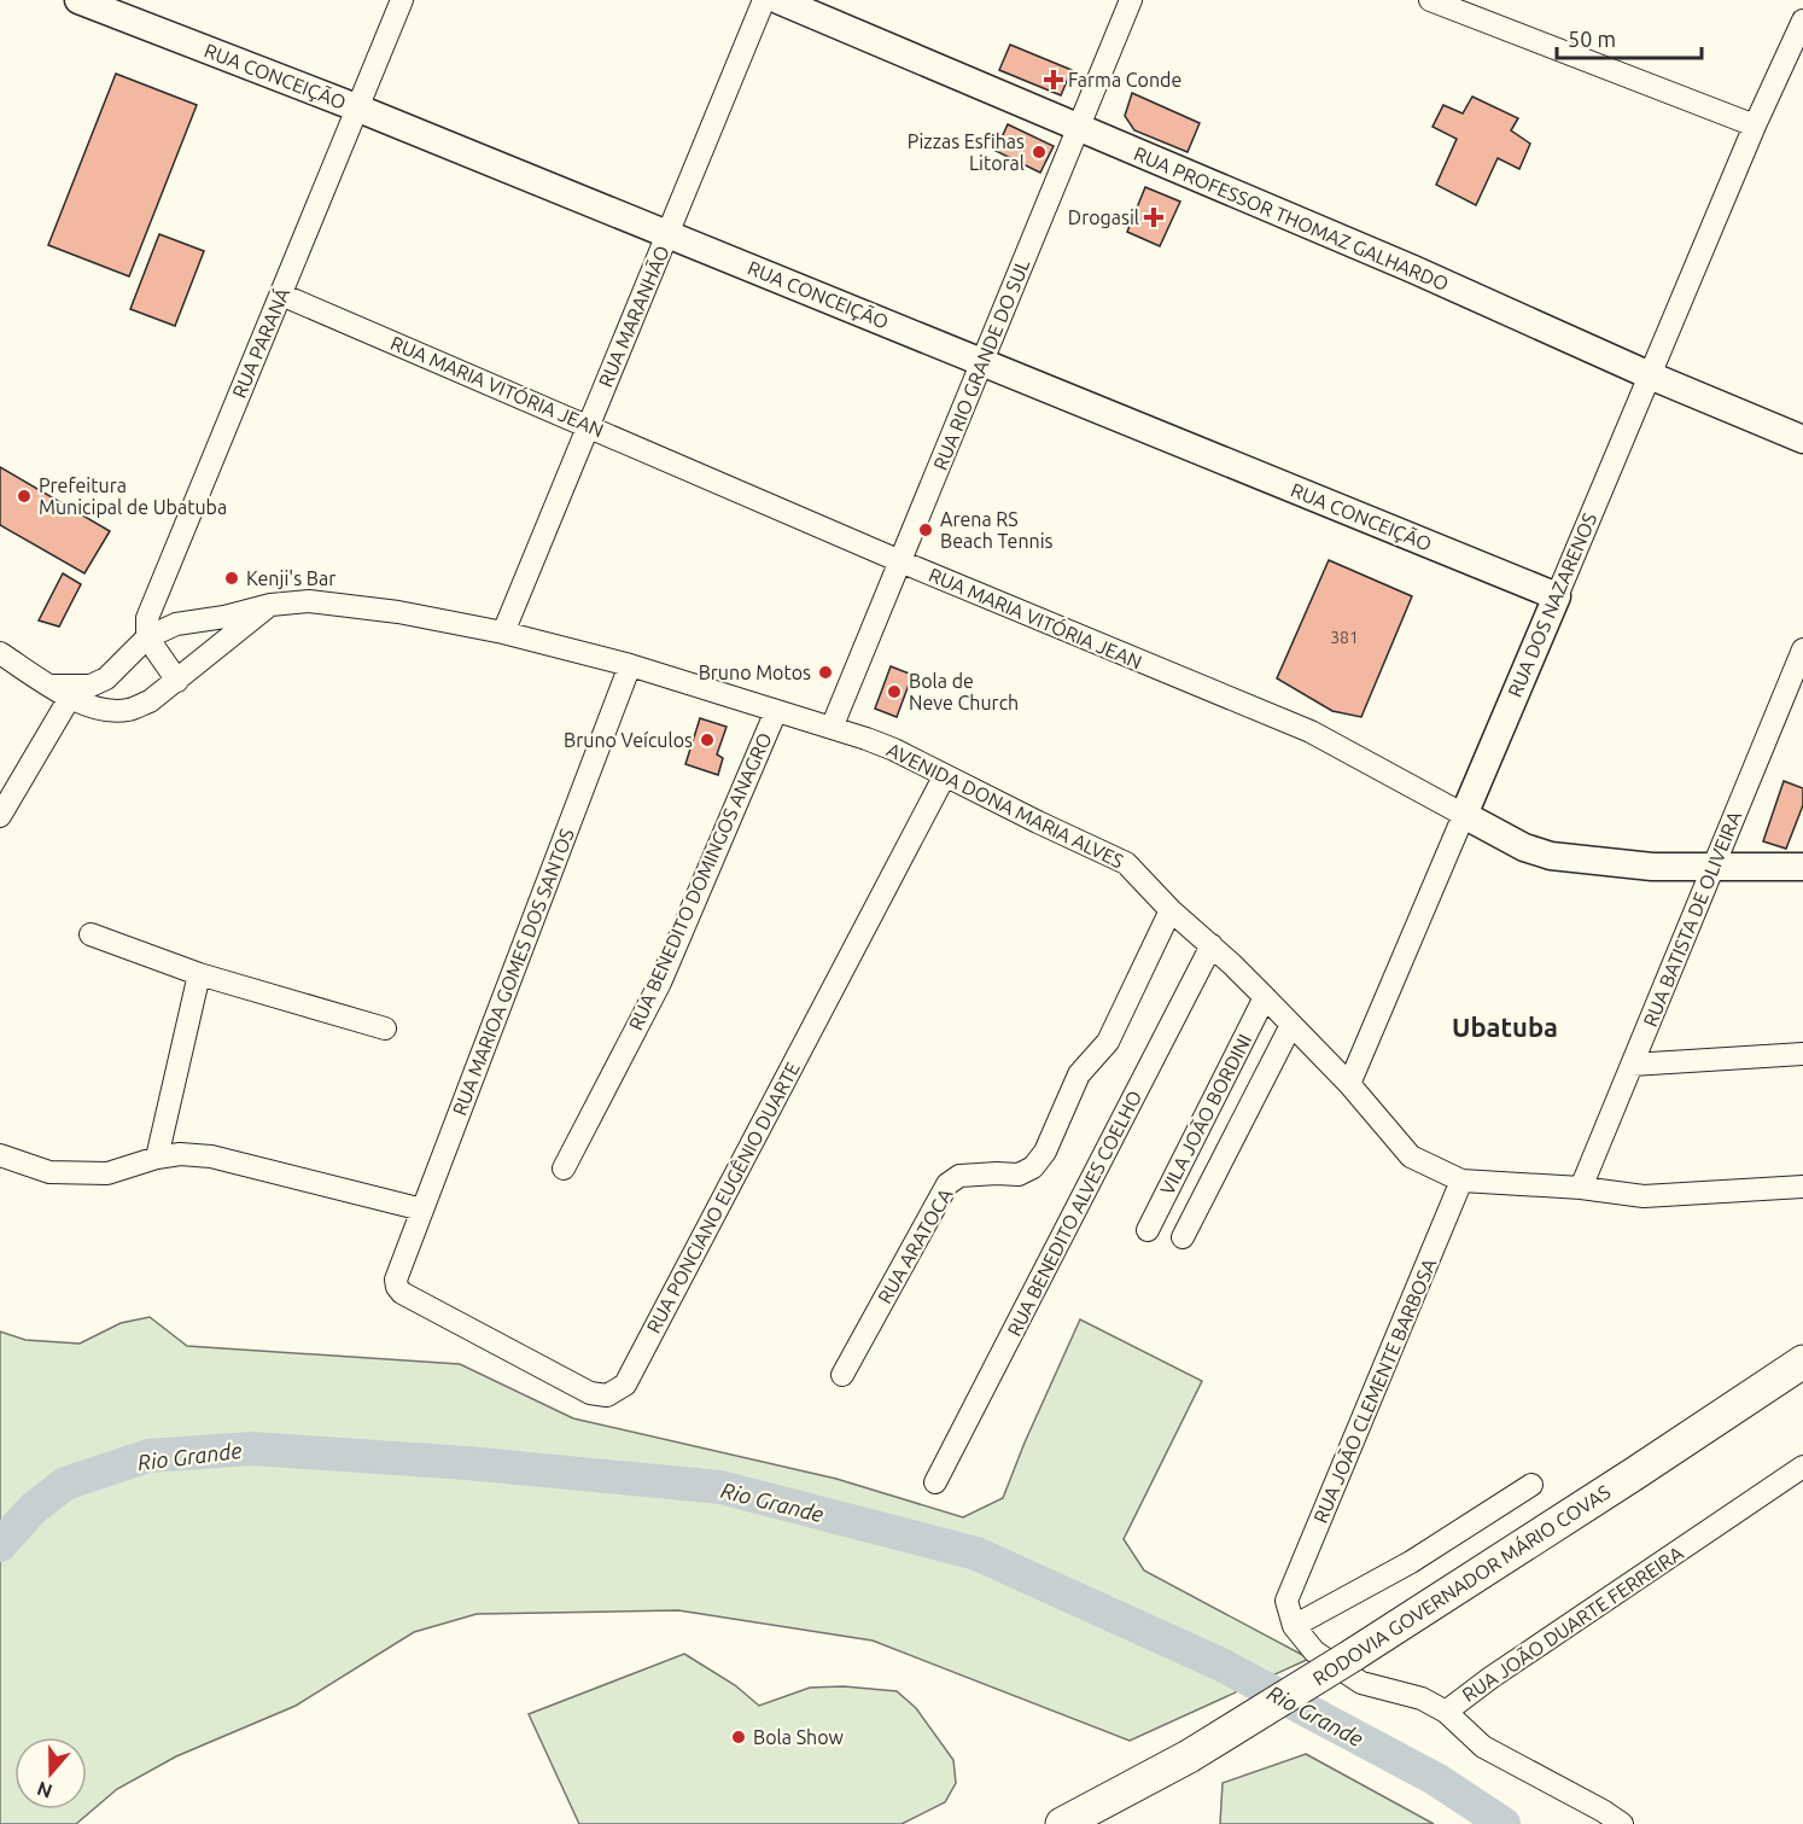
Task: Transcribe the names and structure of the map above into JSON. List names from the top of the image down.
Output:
{
  "streets": {
    "highway": ["RODOVIA GOVERNADOR MÁRIO COVAS"],
    "main road": [
      "RUA CONCEIÇÃO",
      "RUA PROFESSOR THOMAZ GALHARDO",
      "RUA MARIA VITÓRIA JEAN",
      "RUA DOS NAZARENOS"
    ],
    "street": [
      "RUA MARANHÃO",
      "RUA PARANÁ",
      "RUA RIO GRANDE DO SUL",
      "AVENIDA DONA MARIA ALVES",
      "RUA BENEDITO DOMINGOS ANAGRO",
      "RUA BATISTA DE OLIVEIRA",
      "RUA MARIOA GOMES DOS SANTOS",
      "VILA JOÃO BORDINI",
      "RUA PONCIANO EUGÊNIO DUARTE",
      "RUA BENEDITO ALVES COELHO",
      "RUA ARATOCA",
      "RUA JOÃO CLEMENTE BARBOSA",
      "RUA JOÃO DUARTE FERREIRA"
    ]
  },
  "crossings": [
    ["RUA CONCEIÇÃO", "RUA MARANHÃO"],
    ["RUA CONCEIÇÃO", "RUA PARANÁ"],
    ["RUA CONCEIÇÃO", "RUA RIO GRANDE DO SUL"],
    ["RUA CONCEIÇÃO", "RUA DOS NAZARENOS"],
    ["RUA PROFESSOR THOMAZ GALHARDO", "RUA RIO GRANDE DO SUL"],
    ["RUA PROFESSOR THOMAZ GALHARDO", "RUA DOS NAZARENOS"],
    ["RUA MARANHÃO", "RUA MARIA VITÓRIA JEAN"],
    ["RUA MARANHÃO", "AVENIDA DONA MARIA ALVES"],
    ["RUA PARANÁ", "RUA MARIA VITÓRIA JEAN"],
    ["RUA PARANÁ", "AVENIDA DONA MARIA ALVES"],
    ["RUA RIO GRANDE DO SUL", "RUA MARIA VITÓRIA JEAN"],
    ["RUA RIO GRANDE DO SUL", "AVENIDA DONA MARIA ALVES"],
    ["RUA MARIA VITÓRIA JEAN", "RUA DOS NAZARENOS"],
    ["RUA MARIA VITÓRIA JEAN", "RUA BATISTA DE OLIVEIRA"],
    ["RUA DOS NAZARENOS", "AVENIDA DONA MARIA ALVES"],
    ["AVENIDA DONA MARIA ALVES", "RUA BENEDITO DOMINGOS ANAGRO"],
    ["AVENIDA DONA MARIA ALVES", "RUA BATISTA DE OLIVEIRA"],
    ["AVENIDA DONA MARIA ALVES", "RUA MARIOA GOMES DOS SANTOS"],
    ["AVENIDA DONA MARIA ALVES", "VILA JOÃO BORDINI"],
    ["AVENIDA DONA MARIA ALVES", "RUA PONCIANO EUGÊNIO DUARTE"],
    ["AVENIDA DONA MARIA ALVES", "RUA BENEDITO ALVES COELHO"],
    ["AVENIDA DONA MARIA ALVES", "RUA ARATOCA"],
    ["AVENIDA DONA MARIA ALVES", "RUA JOÃO CLEMENTE BARBOSA"],
    ["RUA MARIOA GOMES DOS SANTOS", "RUA PONCIANO EUGÊNIO DUARTE"]
  ],
  "districts": ["Ubatuba"],
  "water": ["Rio Grande"],
  "places": {
    "health": ["Farma Conde", "Drogasil"],
    "other": [
      "Pizzas Esfihas Litoral",
      "Prefeitura Municipal de Ubatuba",
      "Arena RS Beach Tennis",
      "Kenji's Bar",
      "Bruno Motos",
      "Bola de Neve Church",
      "Bruno Veículos",
      "Bola Show"
    ]
  },
  "house_numbers": ["381"],
  "scale_bar": "50 m",
  "north": "bottom"
}
